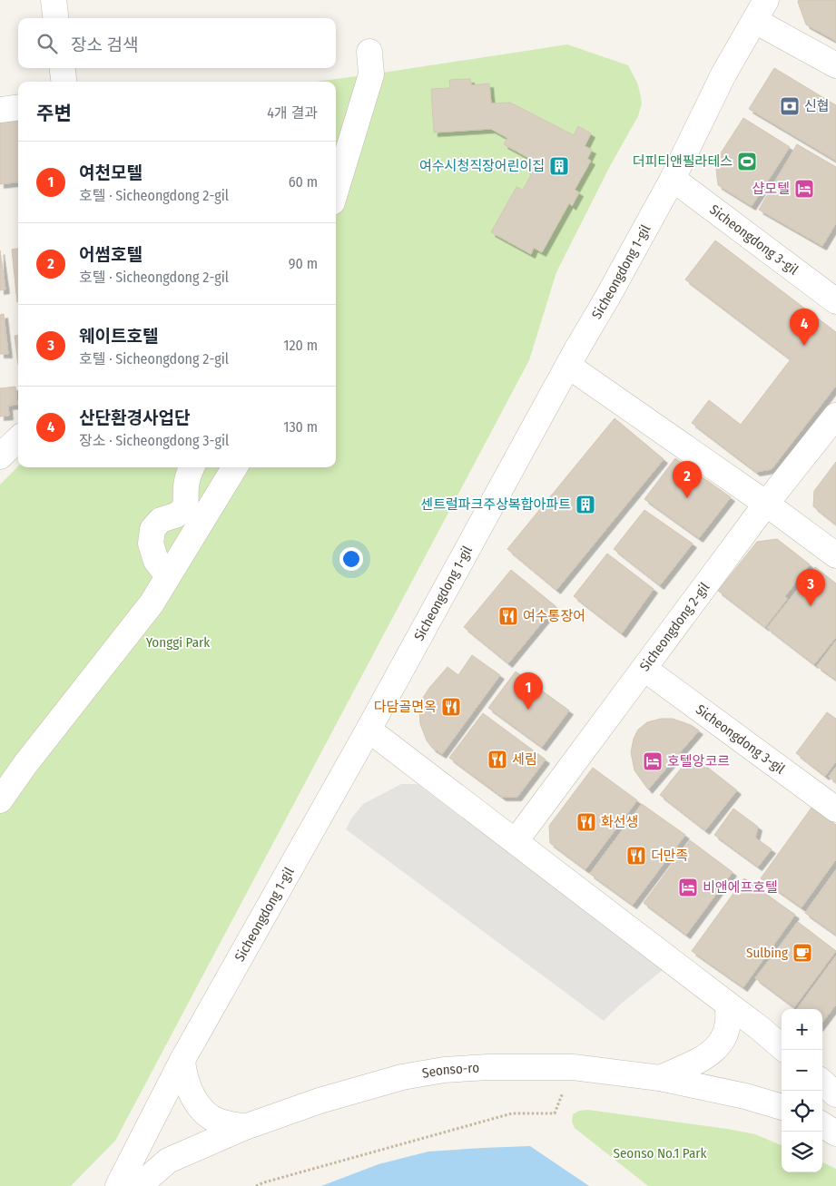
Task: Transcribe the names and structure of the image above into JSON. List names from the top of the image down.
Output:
{
  "streets": {
    "street": [
      "Sicheongdong 3-gil",
      "Sicheongdong 1-gil",
      "Sicheongdong 2-gil",
      "Seonso-ro"
    ]
  },
  "crossings": [
    ["Sicheongdong 3-gil", "Sicheongdong 1-gil"],
    ["Sicheongdong 3-gil", "Sicheongdong 2-gil"]
  ],
  "parks": ["Yonggi Park", "Seonso No.1 Park"],
  "places": {
    "bank": ["신협"],
    "sports": ["더피티앤필라테스"],
    "building": ["여수시청직장어린이집", "센트럴파크주상복합아파트"],
    "hotel": ["샵모텔", "호텔앙코르", "비앤에프호텔"],
    "restaurant": [
      "여수통장어",
      "다담골면옥",
      "세림",
      "화선생",
      "더만족"
    ],
    "cafe": ["Sulbing"]
  },
  "page": {
    "search": "장소 검색",
    "heading": ["주변", "4개 결과"],
    "list": [
      {
        "mark": "1",
        "name": "여천모텔",
        "note": "호텔 · Sicheongdong 2-gil",
        "value": "60 m"
      },
      {
        "mark": "2",
        "name": "어썸호텔",
        "note": "호텔 · Sicheongdong 2-gil",
        "value": "90 m"
      },
      {
        "mark": "3",
        "name": "웨이트호텔",
        "note": "호텔 · Sicheongdong 2-gil",
        "value": "120 m"
      },
      {
        "mark": "4",
        "name": "산단환경사업단",
        "note": "장소 · Sicheongdong 3-gil",
        "value": "130 m"
      }
    ],
    "pins": [
      "4",
      "2",
      "3",
      "1"
    ],
    "map_buttons": ["+", "−"]
  }
}
